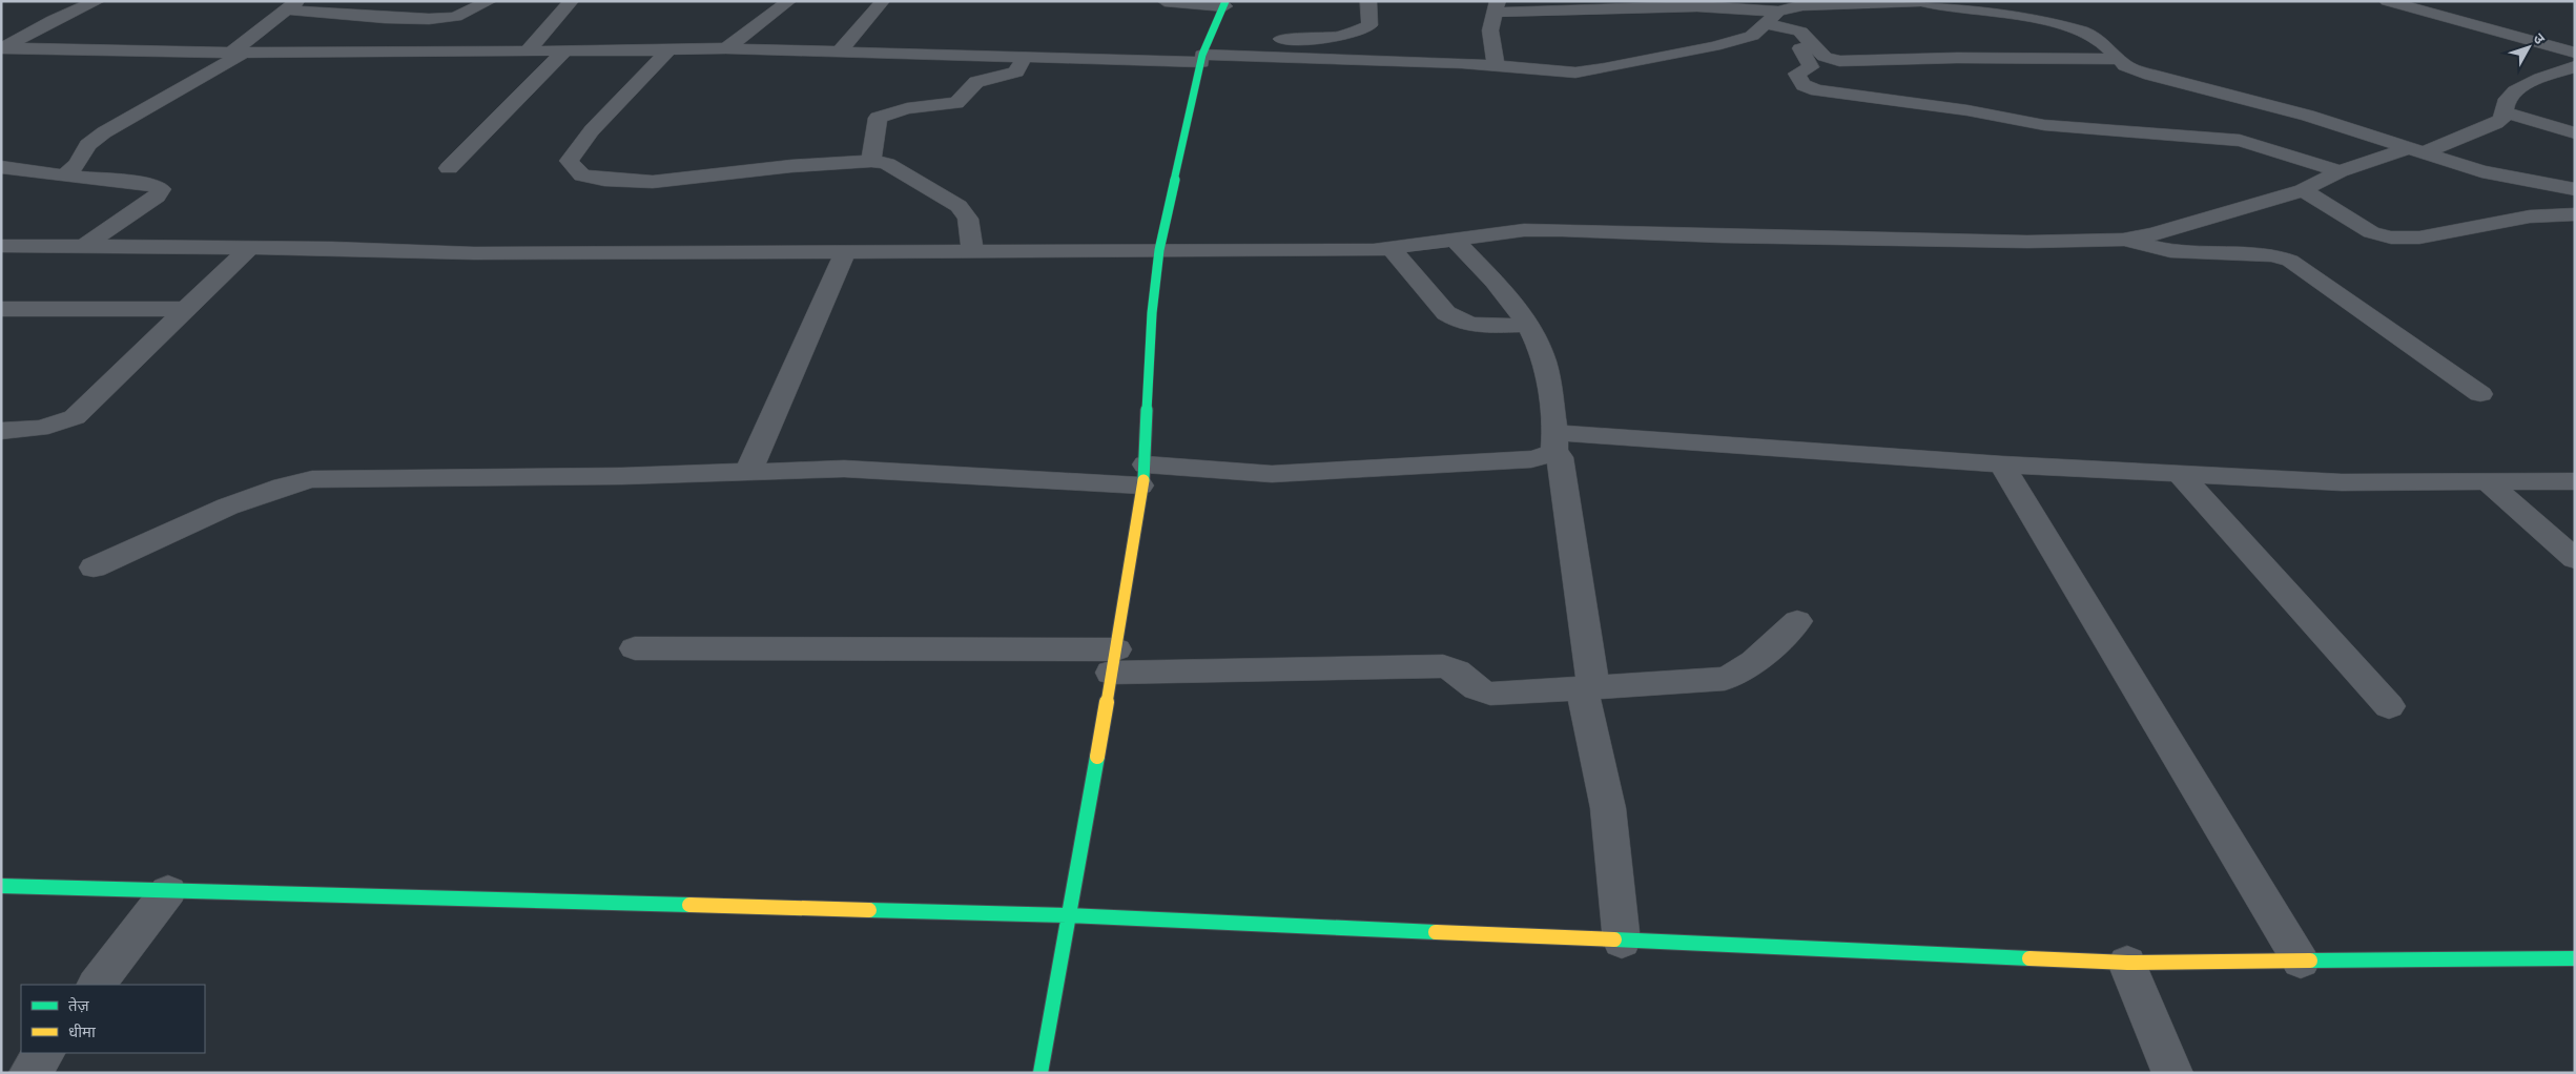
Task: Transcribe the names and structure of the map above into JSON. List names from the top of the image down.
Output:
{
  "legend": ["तेज़", "धीमा"],
  "north": "top right"
}
